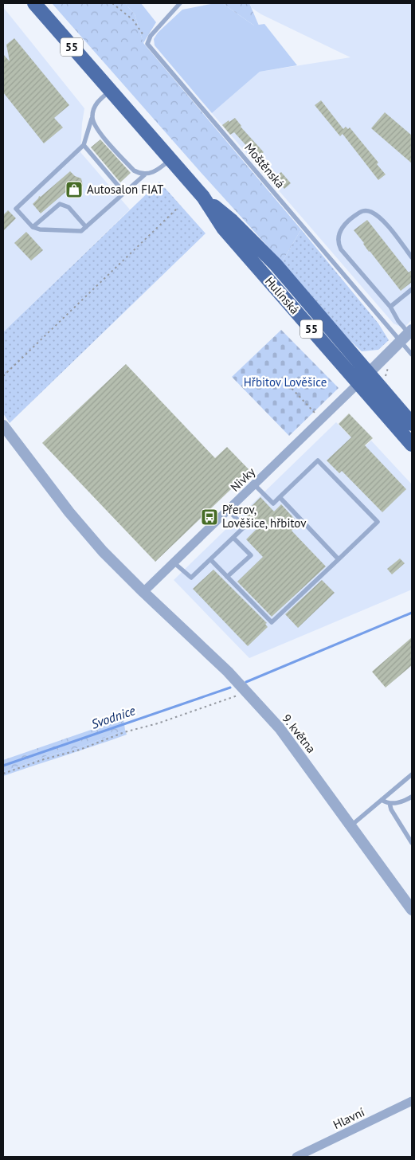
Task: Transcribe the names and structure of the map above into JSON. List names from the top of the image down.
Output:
{
  "streets": {
    "main road": ["55", "Hulínská"],
    "street": ["Nivky", "9. května", "Hlavní"],
    "lane": ["Moštěnská"]
  },
  "crossings": [
    ["Hulínská", "Nivky"],
    ["Nivky", "9. května"]
  ],
  "water": ["Svodnice"],
  "parks": ["Hřbitov Lověšice"],
  "places": {
    "shop": ["Autosalon FIAT"],
    "bus stop": ["Přerov, Lověšice, hřbitov"]
  }
}
